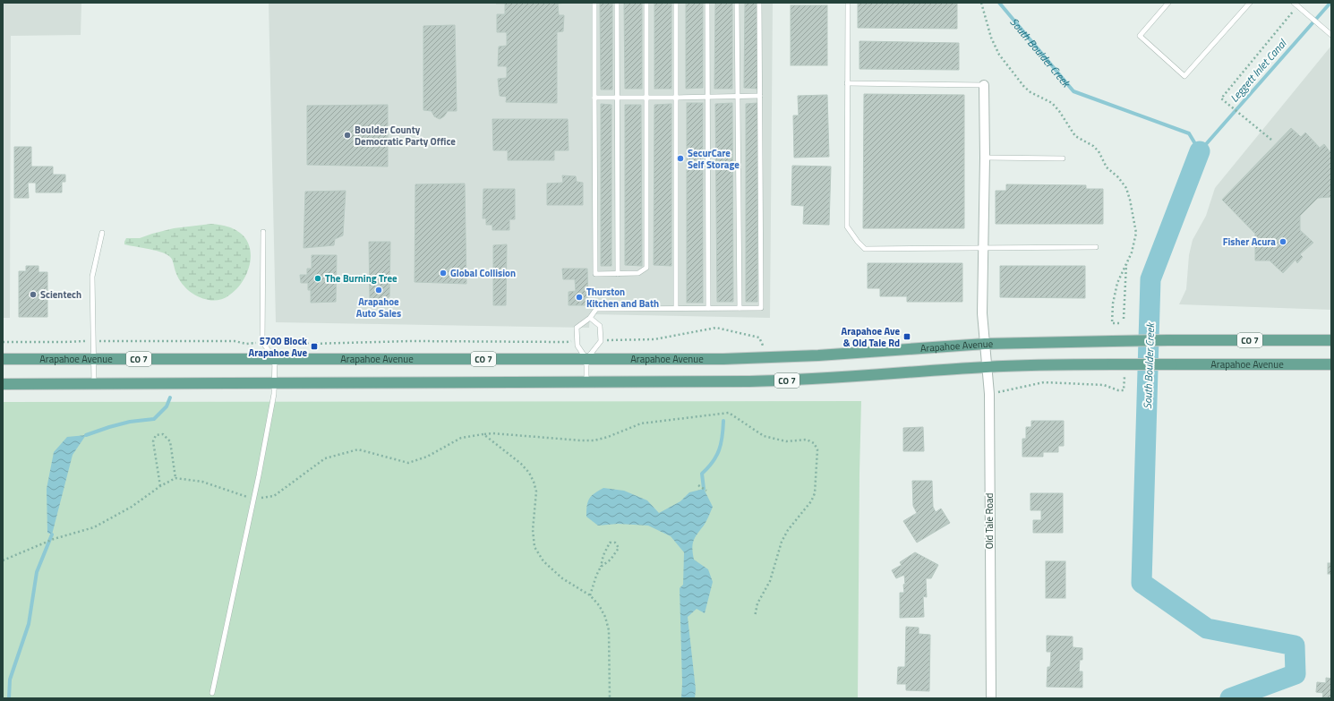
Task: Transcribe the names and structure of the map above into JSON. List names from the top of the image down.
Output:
{
  "streets": {
    "main road": ["CO 7", "Arapahoe Avenue"],
    "street": ["Old Tale Road"]
  },
  "crossings": [
    ["Arapahoe Avenue", "Old Tale Road"]
  ],
  "water": ["South Boulder Creek", "Leggett Inlet Canal"],
  "places": {
    "other": [
      "Boulder County Democratic Party Office",
      "SecurCare Self Storage",
      "Fisher Acura",
      "Global Collision",
      "The Burning Tree",
      "Arapahoe Auto Sales",
      "Scientech",
      "Thurston Kitchen and Bath"
    ],
    "transit": ["Arapahoe Ave & Old Tale Rd", "5700 Block Arapahoe Ave"]
  }
}
